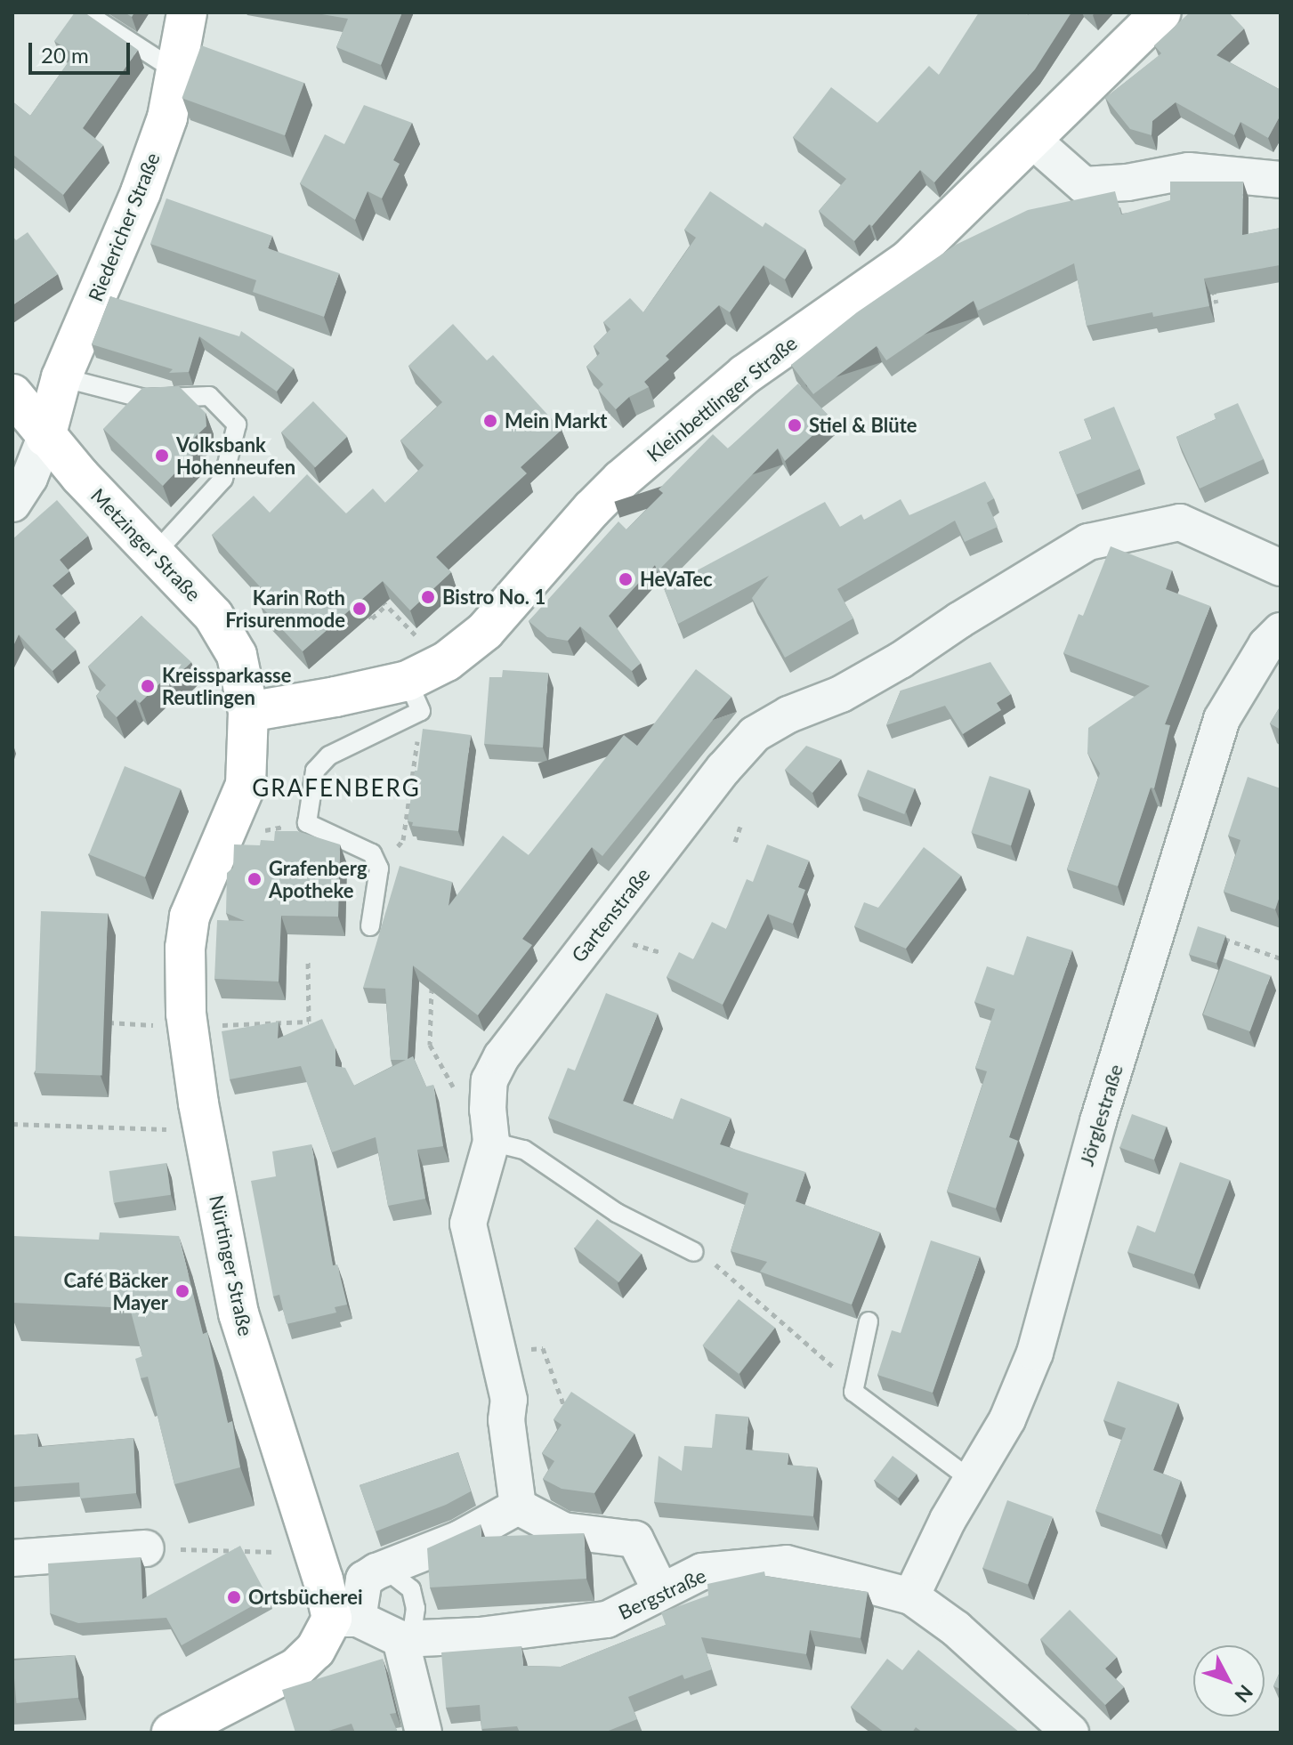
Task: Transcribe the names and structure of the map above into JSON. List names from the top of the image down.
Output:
{
  "streets": {
    "street": [
      "Riedericher Straße",
      "Kleinbettlinger Straße",
      "Metzinger Straße",
      "Gartenstraße",
      "Jörglestraße",
      "Nürtinger Straße",
      "Bergstraße"
    ]
  },
  "crossings": [
    ["Riedericher Straße", "Metzinger Straße"],
    ["Kleinbettlinger Straße", "Metzinger Straße"],
    ["Kleinbettlinger Straße", "Nürtinger Straße"],
    ["Metzinger Straße", "Nürtinger Straße"],
    ["Jörglestraße", "Bergstraße"],
    ["Nürtinger Straße", "Bergstraße"]
  ],
  "districts": ["GRAFENBERG"],
  "places": [
    "Mein Markt",
    "Stiel & Blüte",
    "Volksbank Hohenneufen",
    "HeVaTec",
    "Bistro No. 1",
    "Karin Roth Frisurenmode",
    "Kreissparkasse Reutlingen",
    "Grafenberg Apotheke",
    "Café Bäcker Mayer",
    "Ortsbücherei"
  ],
  "scale_bar": "20 m",
  "north": "bottom right"
}
